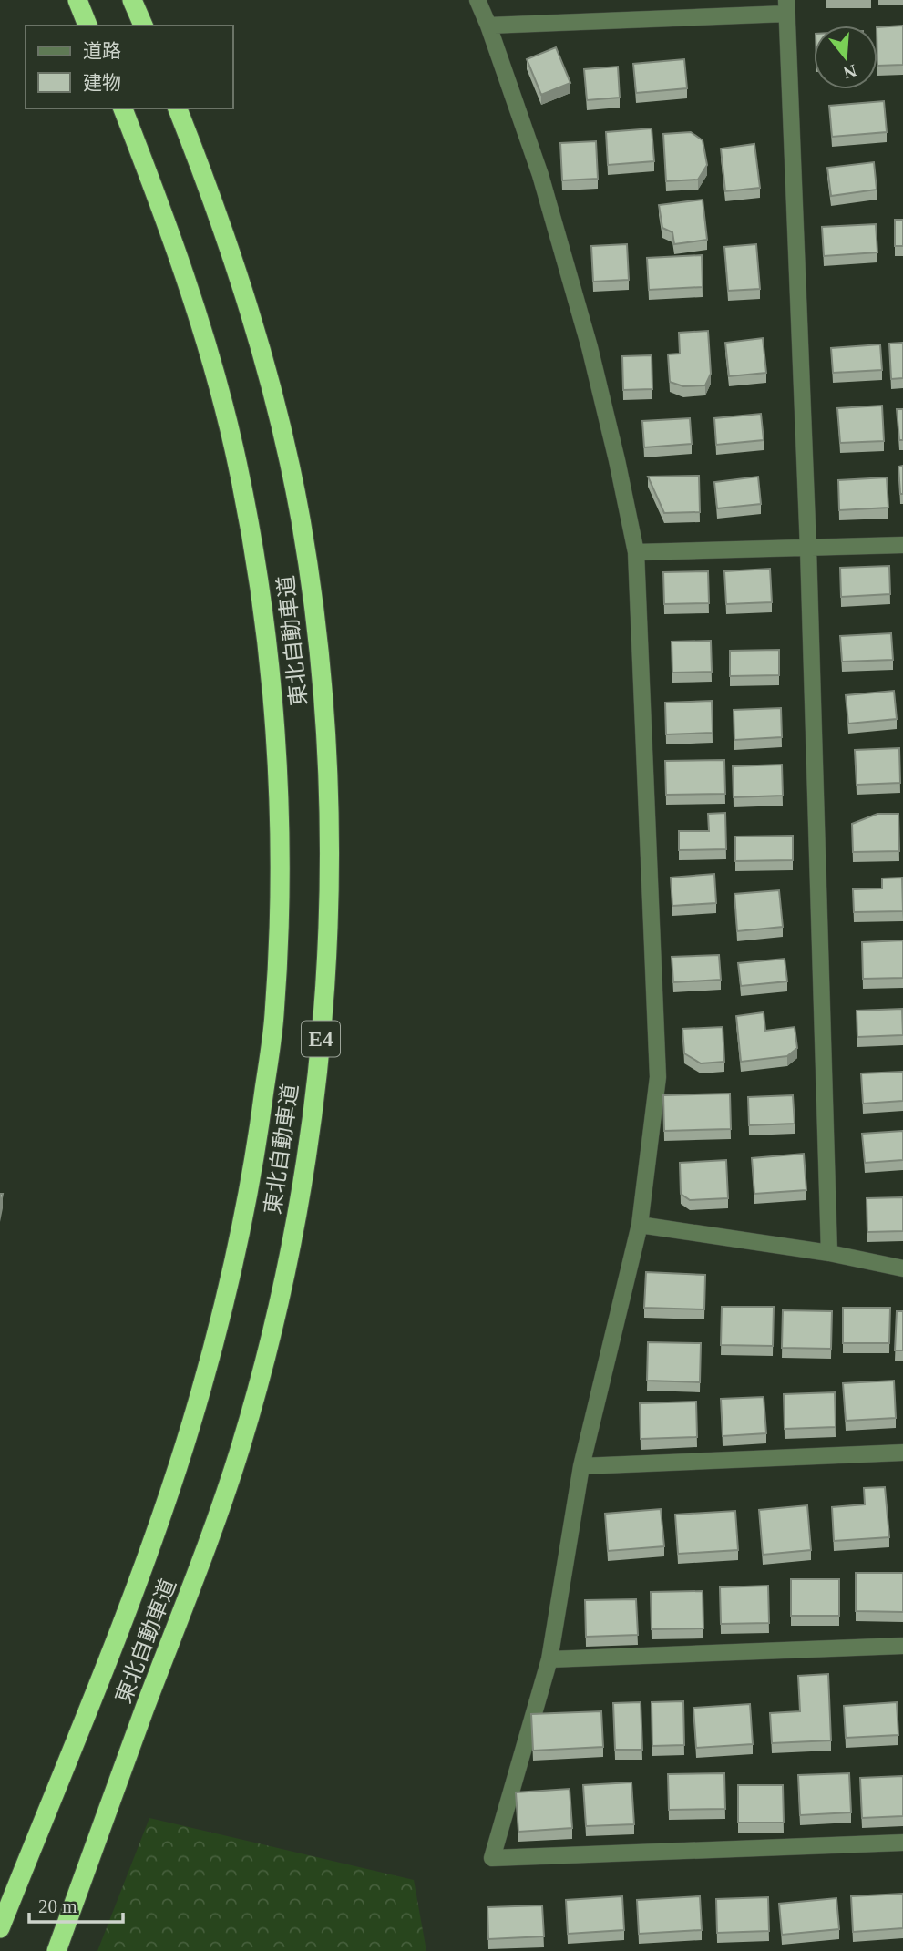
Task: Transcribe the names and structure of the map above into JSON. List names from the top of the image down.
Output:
{
  "streets": {
    "highway": ["東北自動車道", "E4"]
  },
  "legend": ["道路", "建物"],
  "scale_bar": "20 m",
  "north": "bottom"
}
